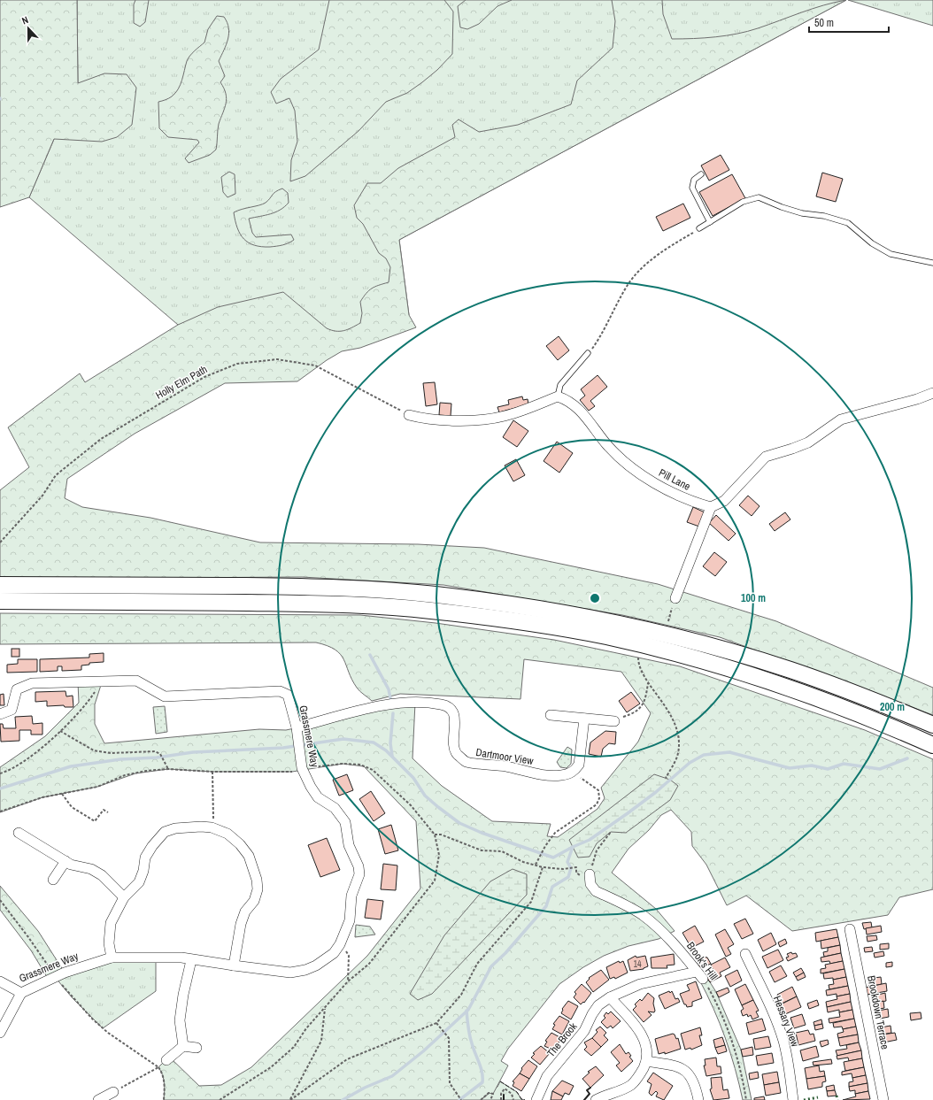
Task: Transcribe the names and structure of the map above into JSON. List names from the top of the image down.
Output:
{
  "streets": {
    "street": [
      "Pill Lane",
      "Grassmere Way",
      "Dartmoor View",
      "Brook's Hill",
      "Brookdown Terrace",
      "Hessary View",
      "The Brook"
    ],
    "path": ["Holly Elm Path"]
  },
  "crossings": [
    ["Grassmere Way", "Dartmoor View"],
    ["Brook's Hill", "The Brook"]
  ],
  "house_numbers": ["14"],
  "scale_bar": "50 m",
  "north": "top",
  "rings": ["100 m", "200 m"]
}
